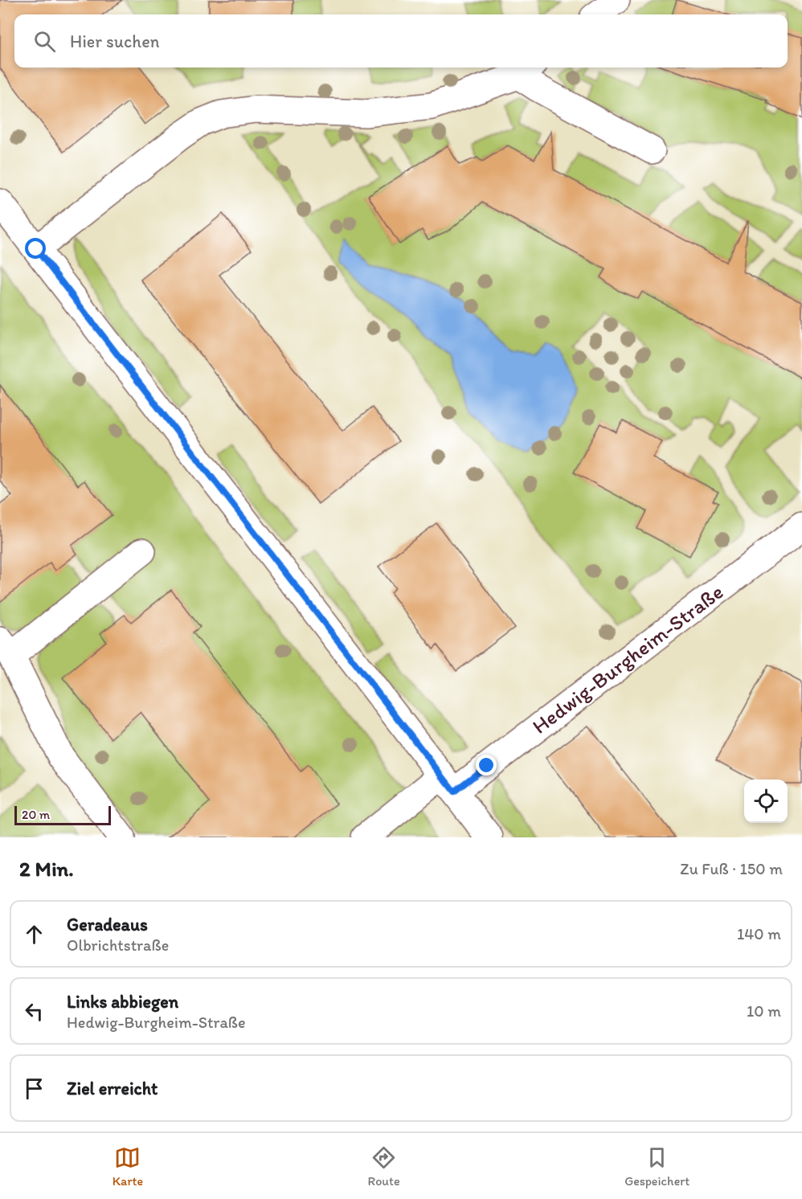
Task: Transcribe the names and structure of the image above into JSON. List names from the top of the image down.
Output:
{
  "streets": {
    "street": ["Hedwig-Burgheim-Straße"]
  },
  "scale_bar": "20 m",
  "page": {
    "search": "Hier suchen",
    "scale": "20 m",
    "heading": ["2 Min.", "Zu Fuß · 150 m"],
    "list": [
      ["Geradeaus", "Olbrichtstraße", "140 m"],
      ["Links abbiegen", "Hedwig-Burgheim-Straße", "10 m"],
      "Ziel erreicht"
    ],
    "nav": ["Karte", "Route", "Gespeichert"]
  }
}
